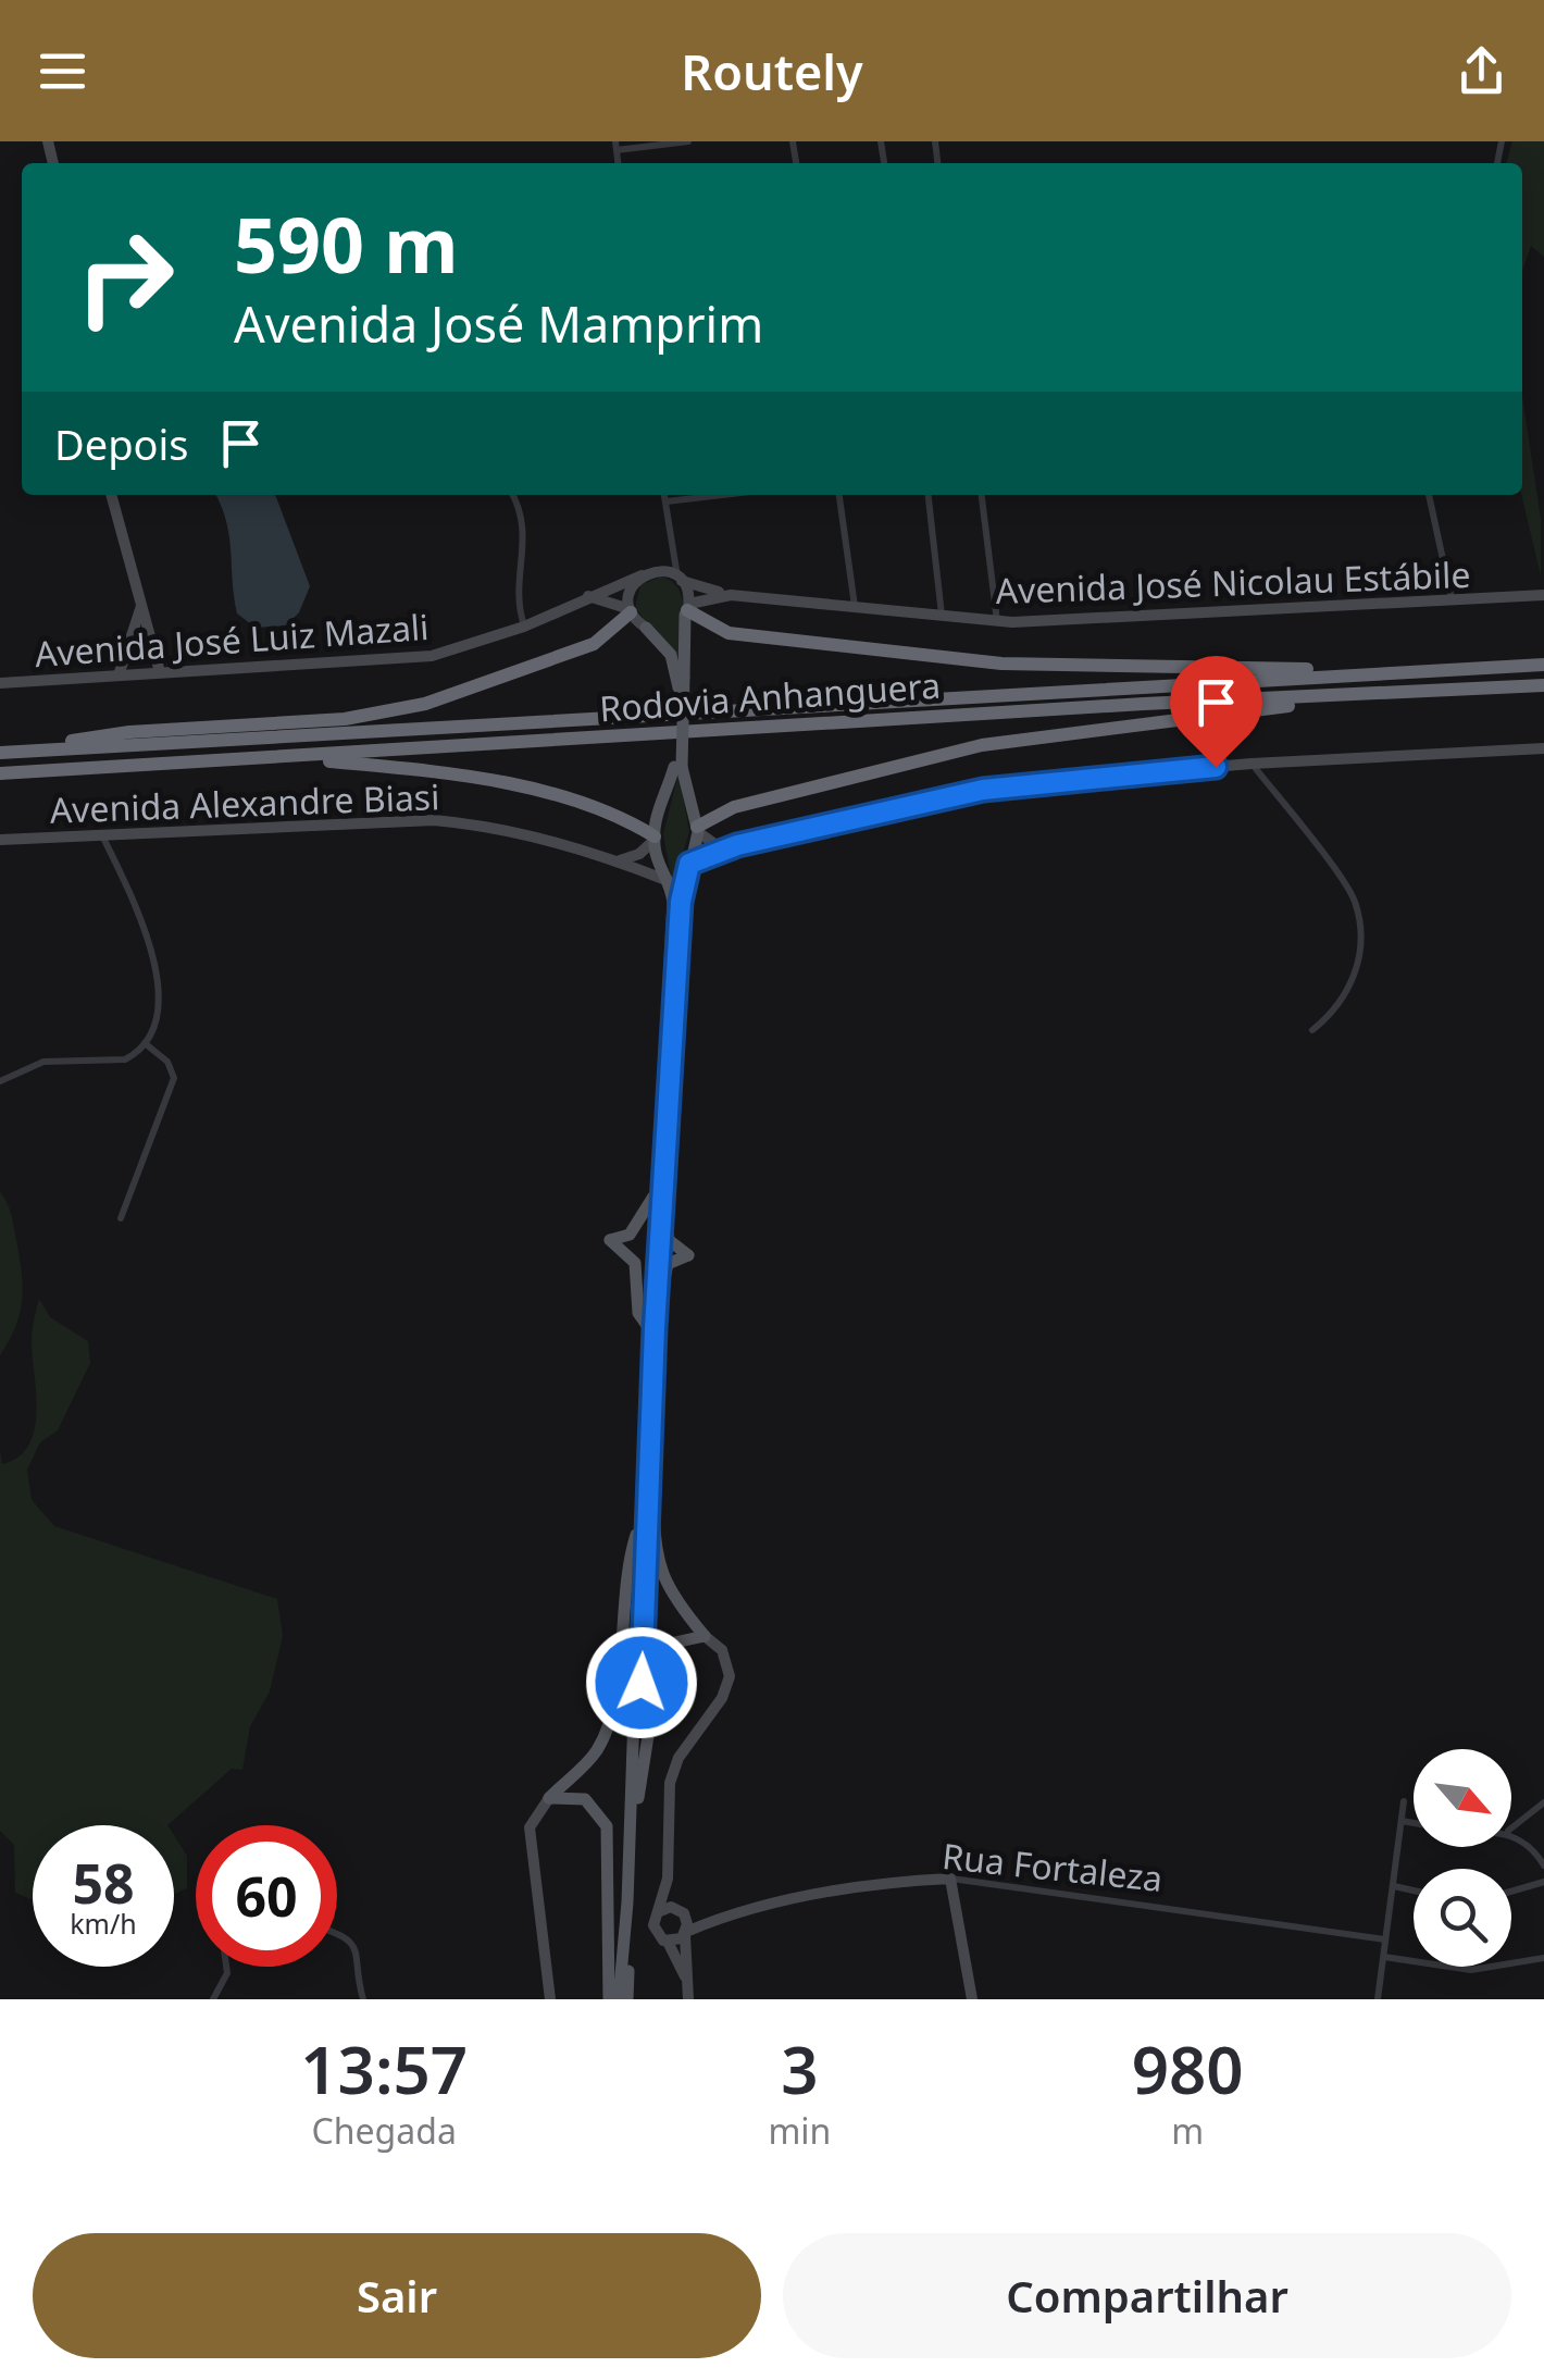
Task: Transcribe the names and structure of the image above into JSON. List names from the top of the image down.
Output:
{
  "streets": {
    "highway": ["Rodovia Anhanguera"],
    "main road": [
      "Avenida José Nicolau Estábile",
      "Avenida José Luiz Mazali",
      "Avenida Alexandre Biasi",
      "Rua Fortaleza"
    ]
  },
  "crossings": [
    ["Avenida José Nicolau Estábile", "Avenida José Luiz Mazali"]
  ],
  "north": "bottom right",
  "page": {
    "header": "Routely",
    "turn": ["590 m", "Avenida José Mamprim"],
    "then": "Depois",
    "speed": "58 km/h",
    "limit": "60",
    "eta": [
      "13:57",
      "Chegada",
      "3",
      "min",
      "980",
      "m"
    ],
    "buttons": ["Sair", "Compartilhar"]
  }
}
